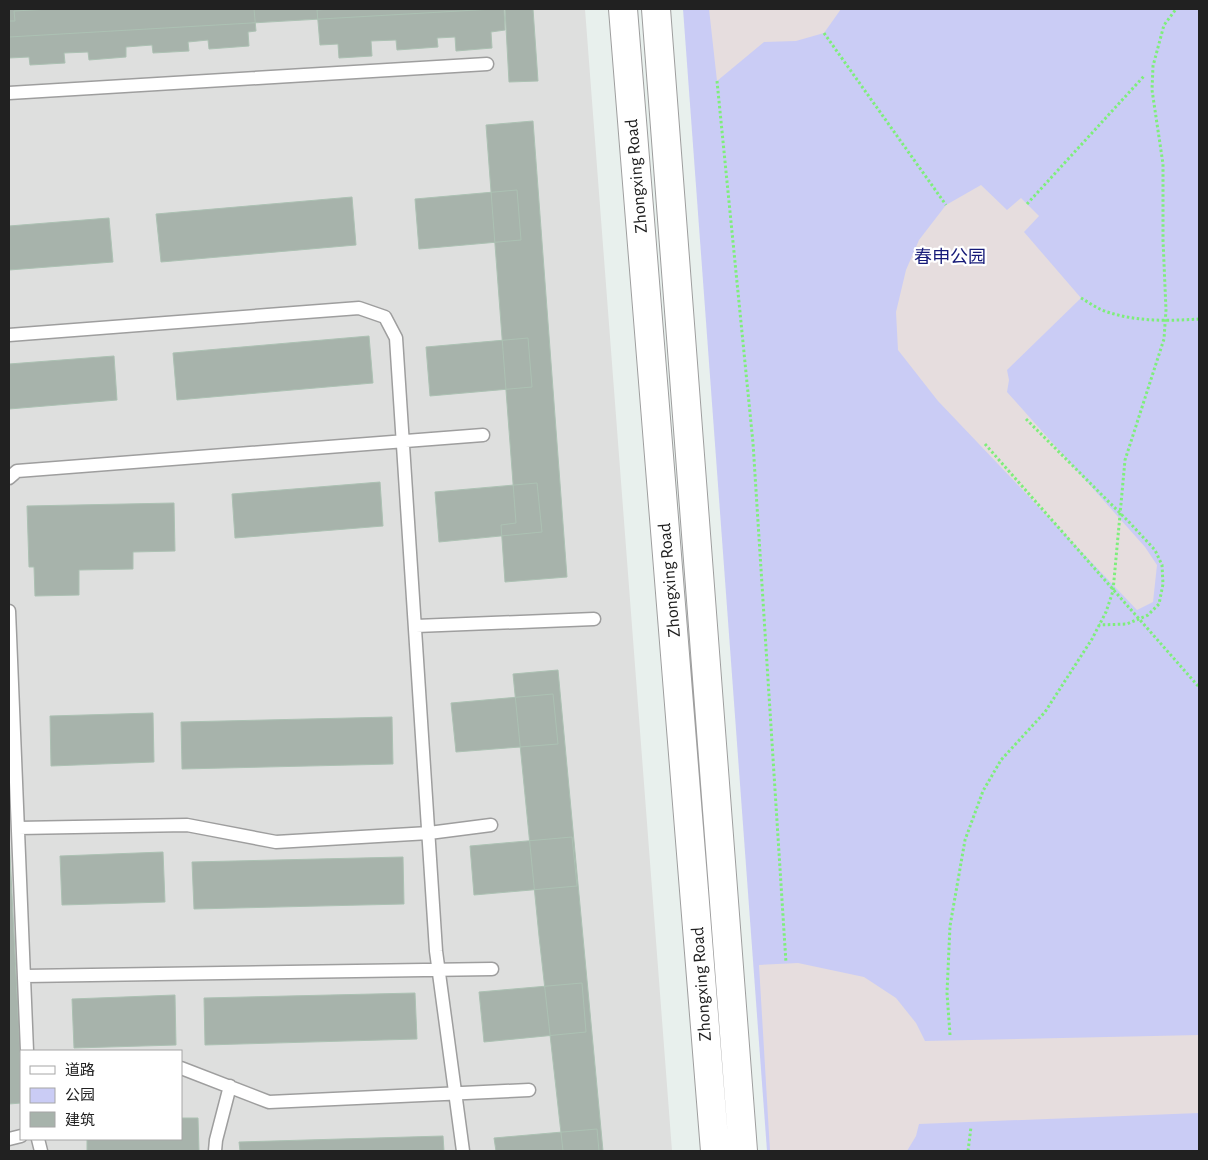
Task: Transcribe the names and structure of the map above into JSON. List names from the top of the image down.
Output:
{
  "streets": {
    "street": ["Zhongxing Road"]
  },
  "parks": ["春申公园"],
  "legend": ["道路", "公园", "建筑"]
}
